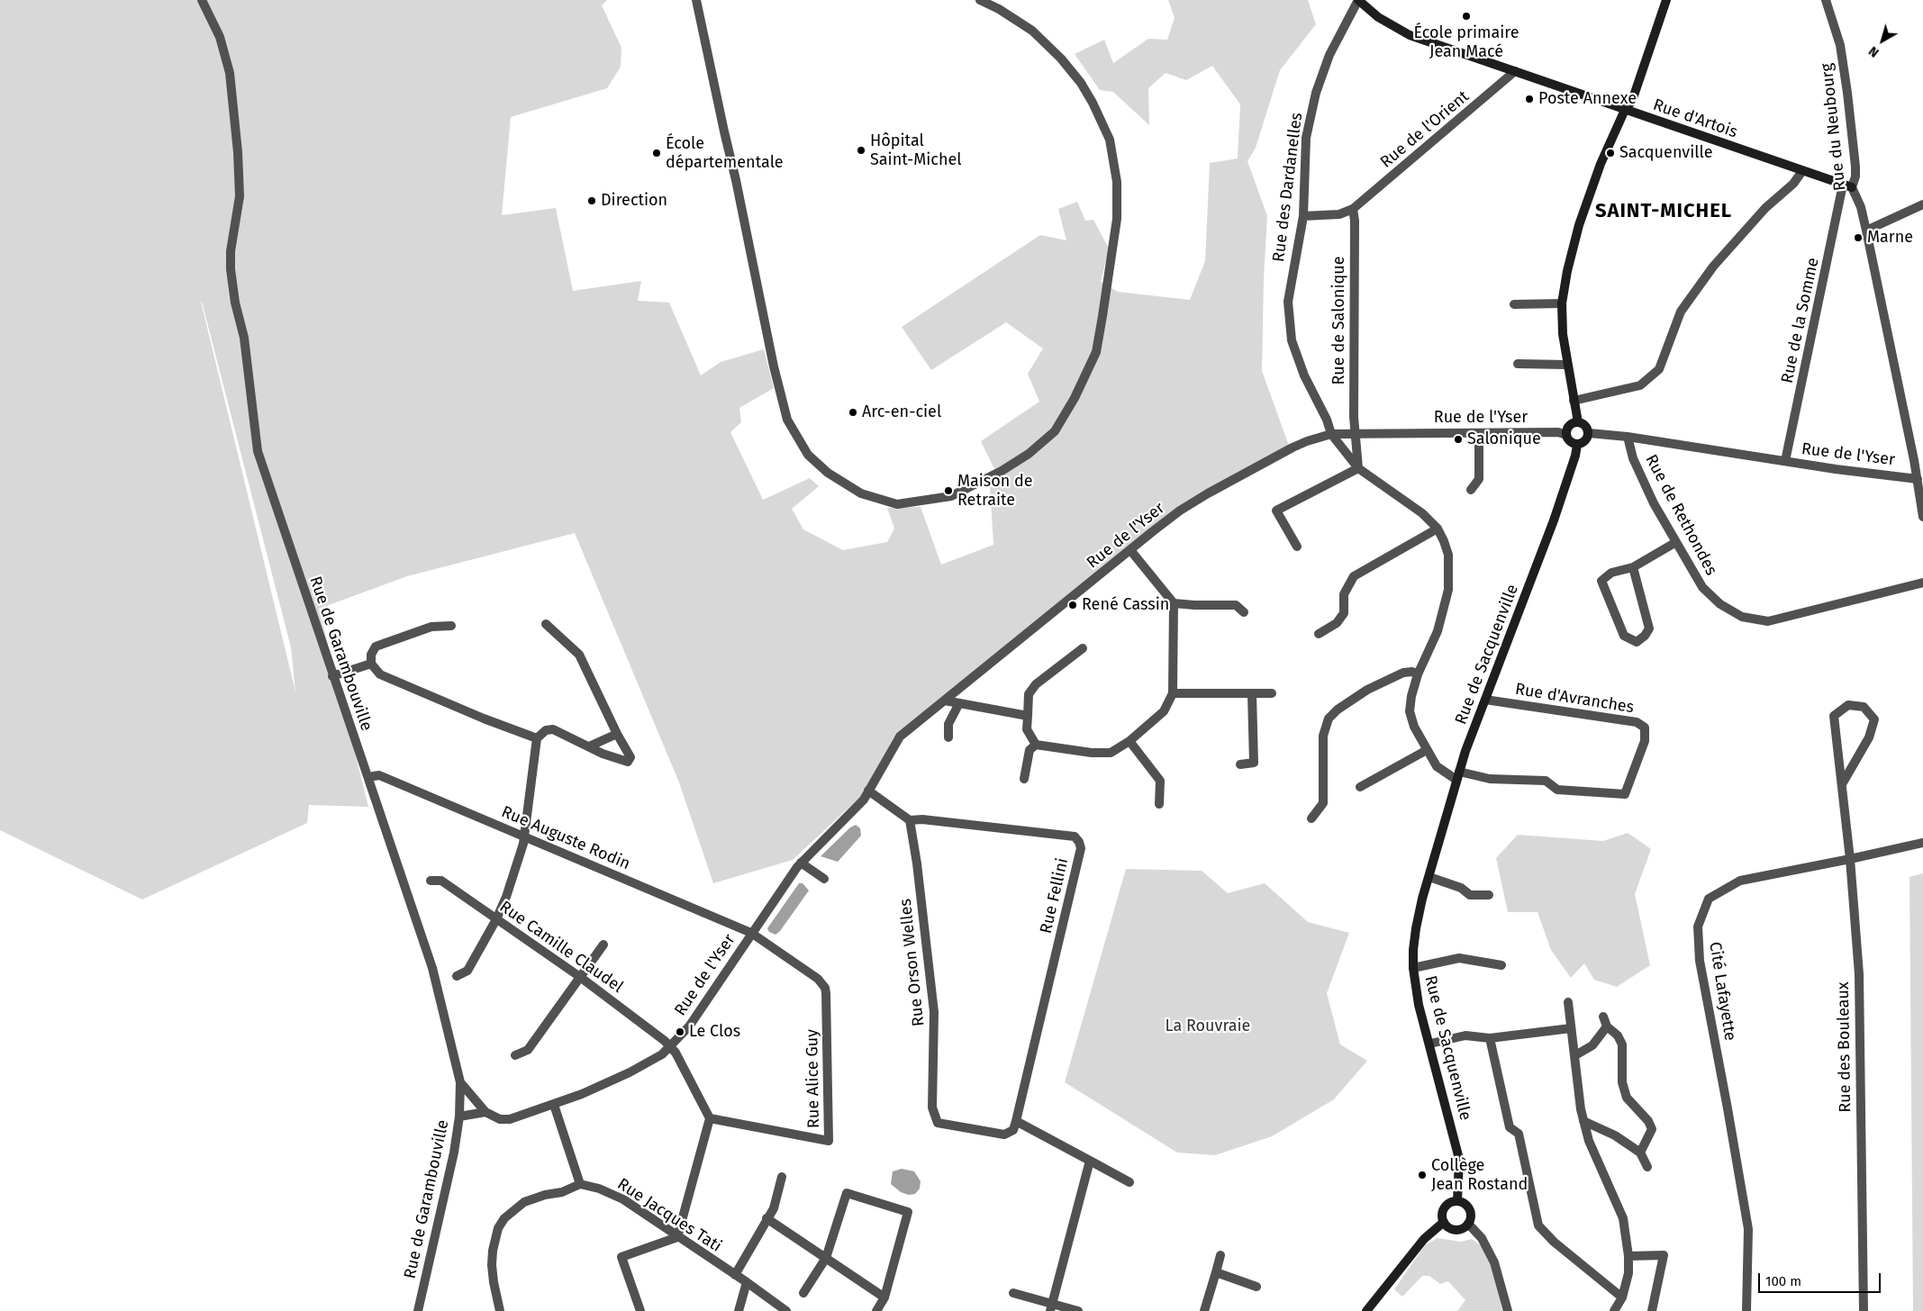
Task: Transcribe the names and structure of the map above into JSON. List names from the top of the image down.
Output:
{
  "streets": {
    "street": [
      "Rue d'Artois",
      "Rue du Neubourg",
      "Rue de l'Orient",
      "Rue des Dardanelles",
      "Rue de Salonique",
      "Rue de la Somme",
      "Rue de l'Yser",
      "Rue de Rethondes",
      "Rue de Garambouville",
      "Rue de Sacquenville",
      "Rue d'Avranches",
      "Rue Auguste Rodin",
      "Rue Fellini",
      "Rue Camille Claudel",
      "Rue Orson Welles",
      "Cité Lafayette",
      "Rue des Bouleaux",
      "Rue Alice Guy",
      "Rue Jacques Tati"
    ]
  },
  "crossings": [
    ["Rue d'Artois", "Rue du Neubourg"],
    ["Rue d'Artois", "Rue de l'Orient"],
    ["Rue d'Artois", "Rue des Dardanelles"],
    ["Rue d'Artois", "Rue de la Somme"],
    ["Rue du Neubourg", "Rue de la Somme"],
    ["Rue du Neubourg", "Rue de l'Yser"],
    ["Rue de l'Orient", "Rue de Salonique"],
    ["Rue des Dardanelles", "Rue de Salonique"],
    ["Rue des Dardanelles", "Rue de l'Yser"],
    ["Rue de Salonique", "Rue de l'Yser"],
    ["Rue de la Somme", "Rue de l'Yser"],
    ["Rue de l'Yser", "Rue de Rethondes"],
    ["Rue de l'Yser", "Rue de Garambouville"],
    ["Rue de l'Yser", "Rue de Sacquenville"],
    ["Rue de l'Yser", "Rue Auguste Rodin"],
    ["Rue de l'Yser", "Rue Camille Claudel"],
    ["Rue de l'Yser", "Rue Alice Guy"],
    ["Rue de Garambouville", "Rue Auguste Rodin"],
    ["Rue de Sacquenville", "Rue d'Avranches"],
    ["Rue Auguste Rodin", "Rue Alice Guy"],
    ["Rue Fellini", "Rue Orson Welles"],
    ["Cité Lafayette", "Rue des Bouleaux"]
  ],
  "districts": ["SAINT-MICHEL"],
  "parks": ["La Rouvraie"],
  "places": [
    "École primaire Jean Macé",
    "Poste Annexe",
    "Hôpital Saint-Michel",
    "École départementale",
    "Sacquenville",
    "Direction",
    "Marne",
    "Arc-en-ciel",
    "Salonique",
    "Maison de Retraite",
    "René Cassin",
    "Le Clos",
    "Collège Jean Rostand"
  ],
  "scale_bar": "100 m",
  "north": "bottom left"
}
